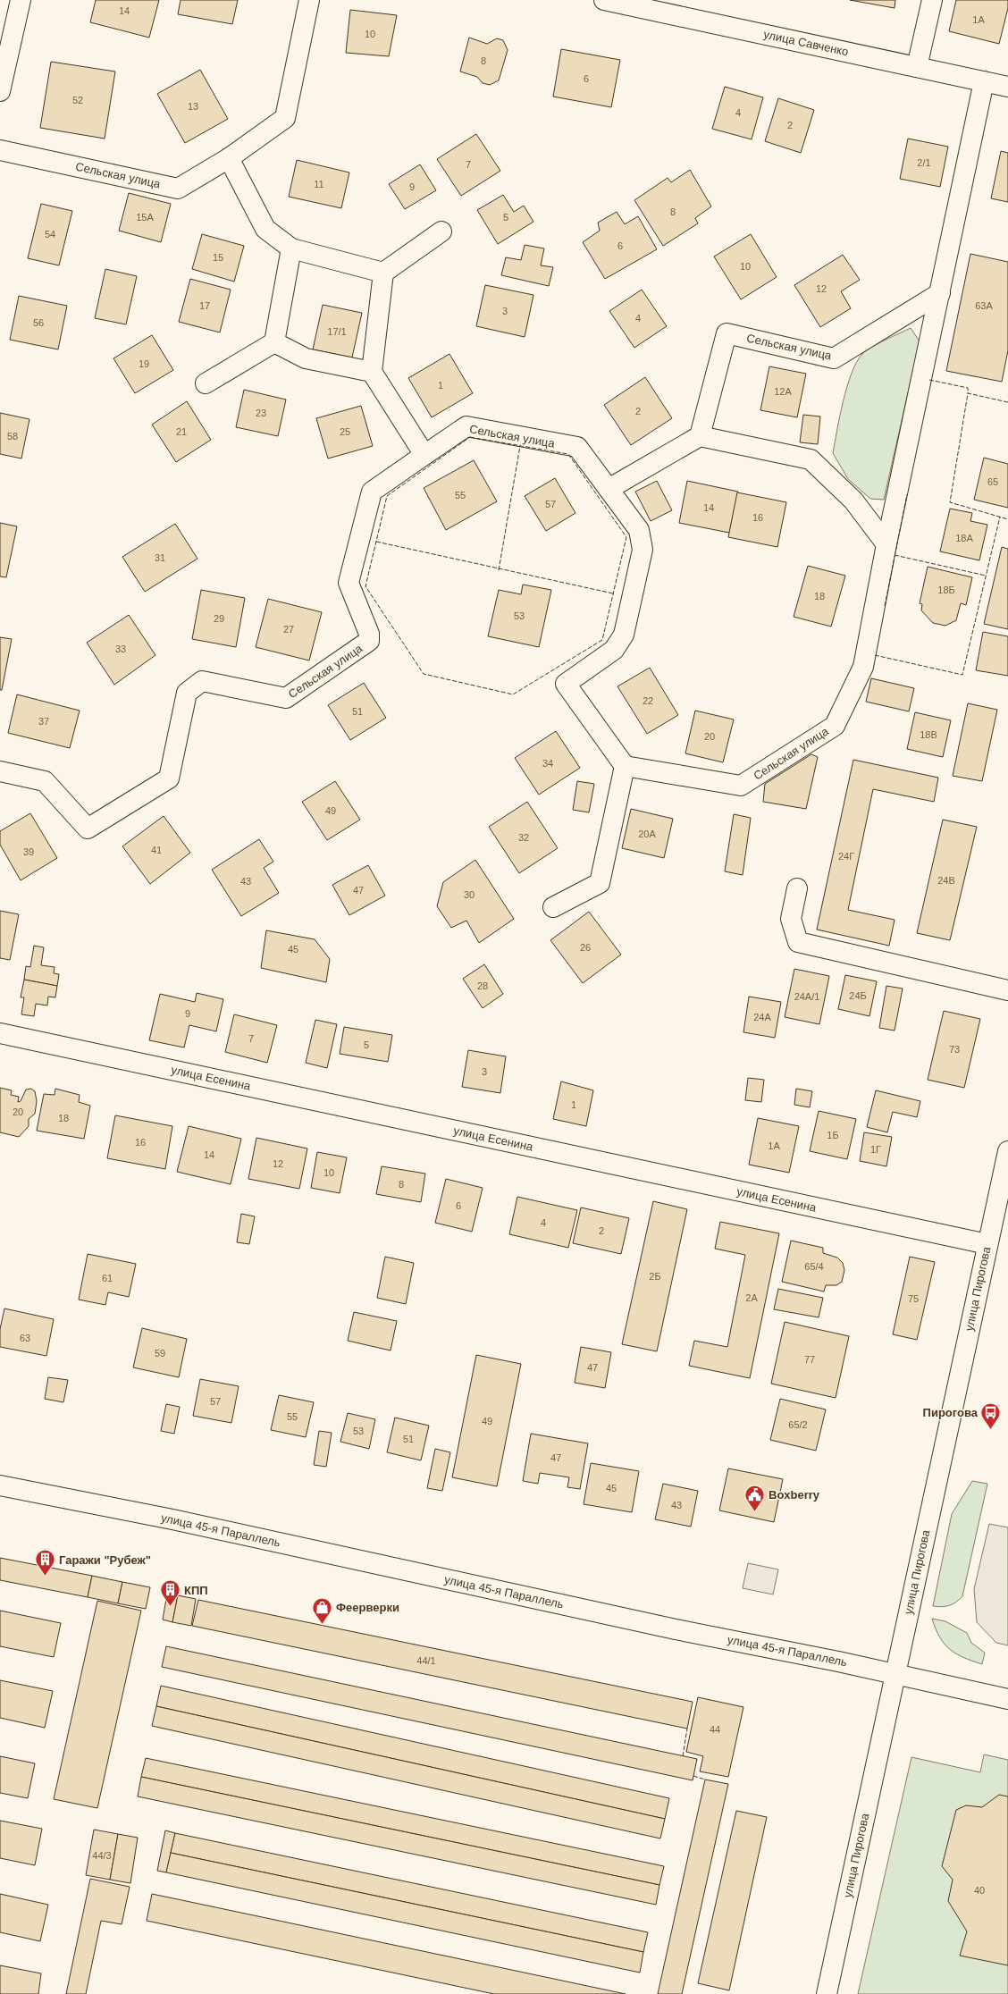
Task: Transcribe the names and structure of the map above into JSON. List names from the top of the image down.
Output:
{
  "streets": {
    "street": [
      "улица Савченко",
      "Сельская улица",
      "улица Есенина",
      "улица Пирогова",
      "улица 45-я Параллель"
    ]
  },
  "crossings": [
    ["улица Савченко", "Сельская улица"],
    ["улица Есенина", "улица Пирогова"],
    ["улица Пирогова", "улица 45-я Параллель"]
  ],
  "places": {
    "bus stop": ["Пирогова"],
    "public building": ["Boxberry"],
    "building": ["Гаражи \"Рубеж\"", "КПП"],
    "shop": ["Феерверки"]
  },
  "house_numbers": [
    "14",
    "1А",
    "10",
    "8",
    "6",
    "52",
    "13",
    "4",
    "2",
    "2/1",
    "7",
    "11",
    "9",
    "8",
    "15А",
    "5",
    "54",
    "6",
    "15",
    "10",
    "12",
    "17",
    "63А",
    "3",
    "4",
    "56",
    "17/1",
    "19",
    "1",
    "12А",
    "2",
    "23",
    "21",
    "25",
    "58",
    "65",
    "55",
    "57",
    "14",
    "16",
    "18А",
    "31",
    "18Б",
    "18",
    "53",
    "29",
    "27",
    "33",
    "22",
    "51",
    "37",
    "18В",
    "20",
    "34",
    "49",
    "20А",
    "32",
    "41",
    "39",
    "24Г",
    "24В",
    "43",
    "47",
    "30",
    "26",
    "45",
    "28",
    "24Б",
    "24А/1",
    "9",
    "24А",
    "7",
    "5",
    "73",
    "3",
    "1",
    "20",
    "18",
    "1Б",
    "16",
    "1А",
    "1Г",
    "14",
    "12",
    "10",
    "8",
    "6",
    "4",
    "2",
    "65/4",
    "2Б",
    "61",
    "2А",
    "75",
    "63",
    "59",
    "77",
    "47",
    "57",
    "55",
    "49",
    "65/2",
    "53",
    "51",
    "47",
    "45",
    "43",
    "44/1",
    "44",
    "44/3",
    "40"
  ]
}
